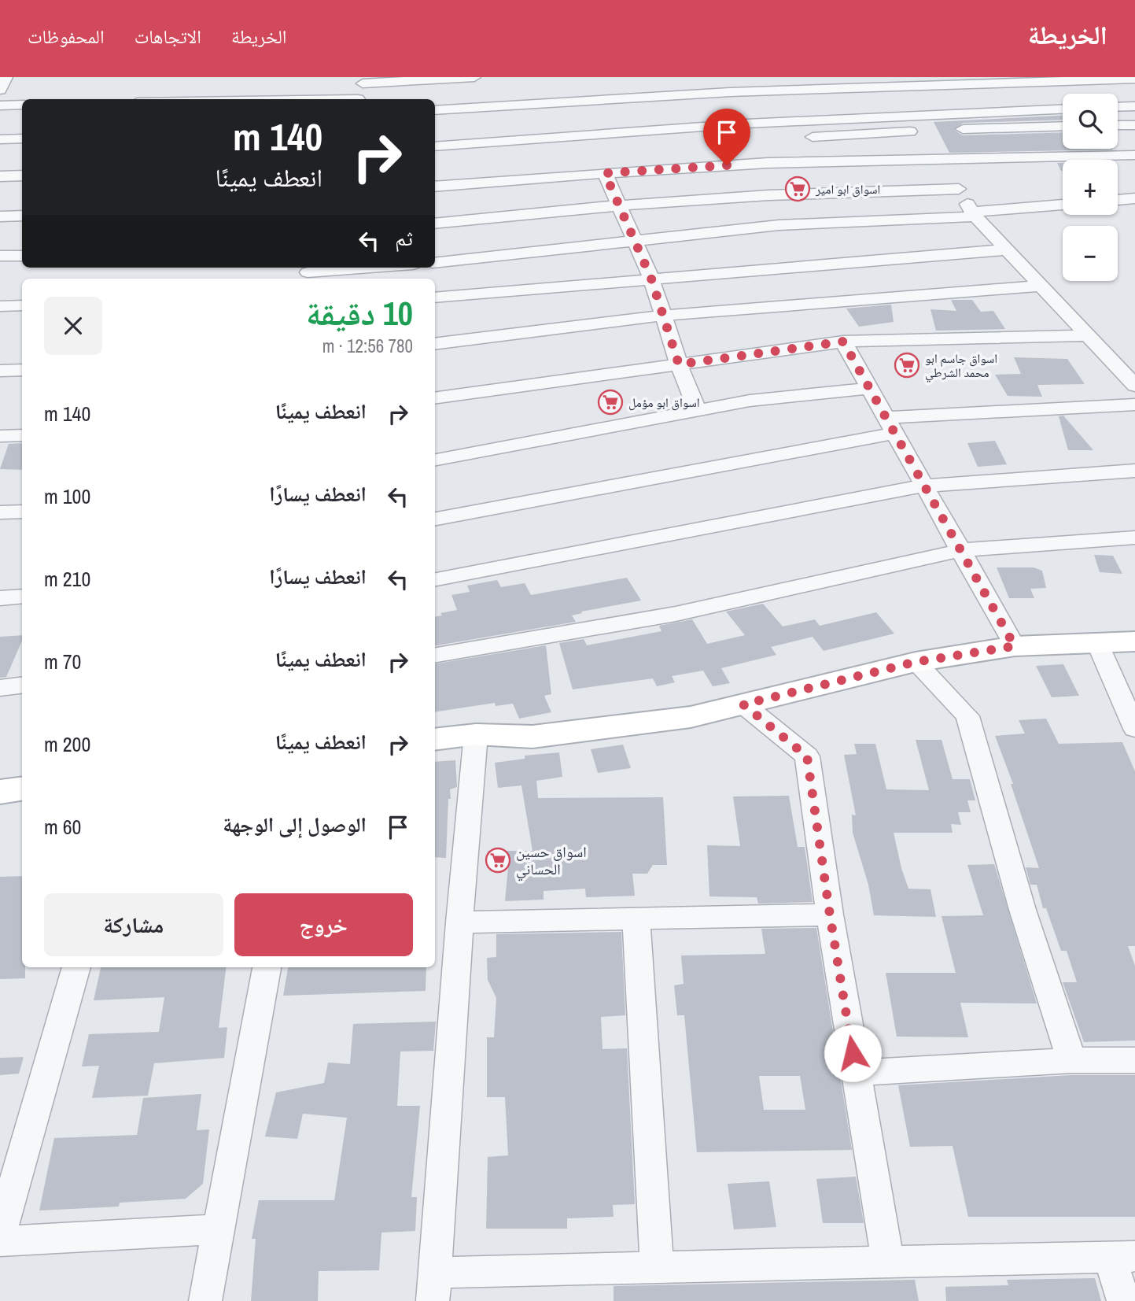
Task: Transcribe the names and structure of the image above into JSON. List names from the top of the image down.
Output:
{
  "places": {
    "supermarket": [
      "اسواق ابو امير",
      "اسواق جاسم ابو محمد الشرطي",
      "اسواق ابو مؤمل",
      "اسواق حسين الحساني"
    ]
  },
  "page": {
    "header": "الخريطة",
    "nav": ["الخريطة", "الاتجاهات", "المحفوظات"],
    "map_buttons": ["+", "−"],
    "turn": ["140 m", "انعطف يمينًا"],
    "then": "ثم",
    "heading": ["10 دقيقة", "780 m · 12:56"],
    "list": [
      {
        "name": "انعطف يمينًا",
        "value": "140 m"
      },
      {
        "name": "انعطف يسارًا",
        "value": "100 m"
      },
      {
        "name": "انعطف يسارًا",
        "value": "210 m"
      },
      {
        "name": "انعطف يمينًا",
        "value": "70 m"
      },
      {
        "name": "انعطف يمينًا",
        "value": "200 m"
      },
      {
        "name": "الوصول إلى الوجهة",
        "value": "60 m"
      }
    ],
    "buttons": ["خروج", "مشاركة"]
  }
}
